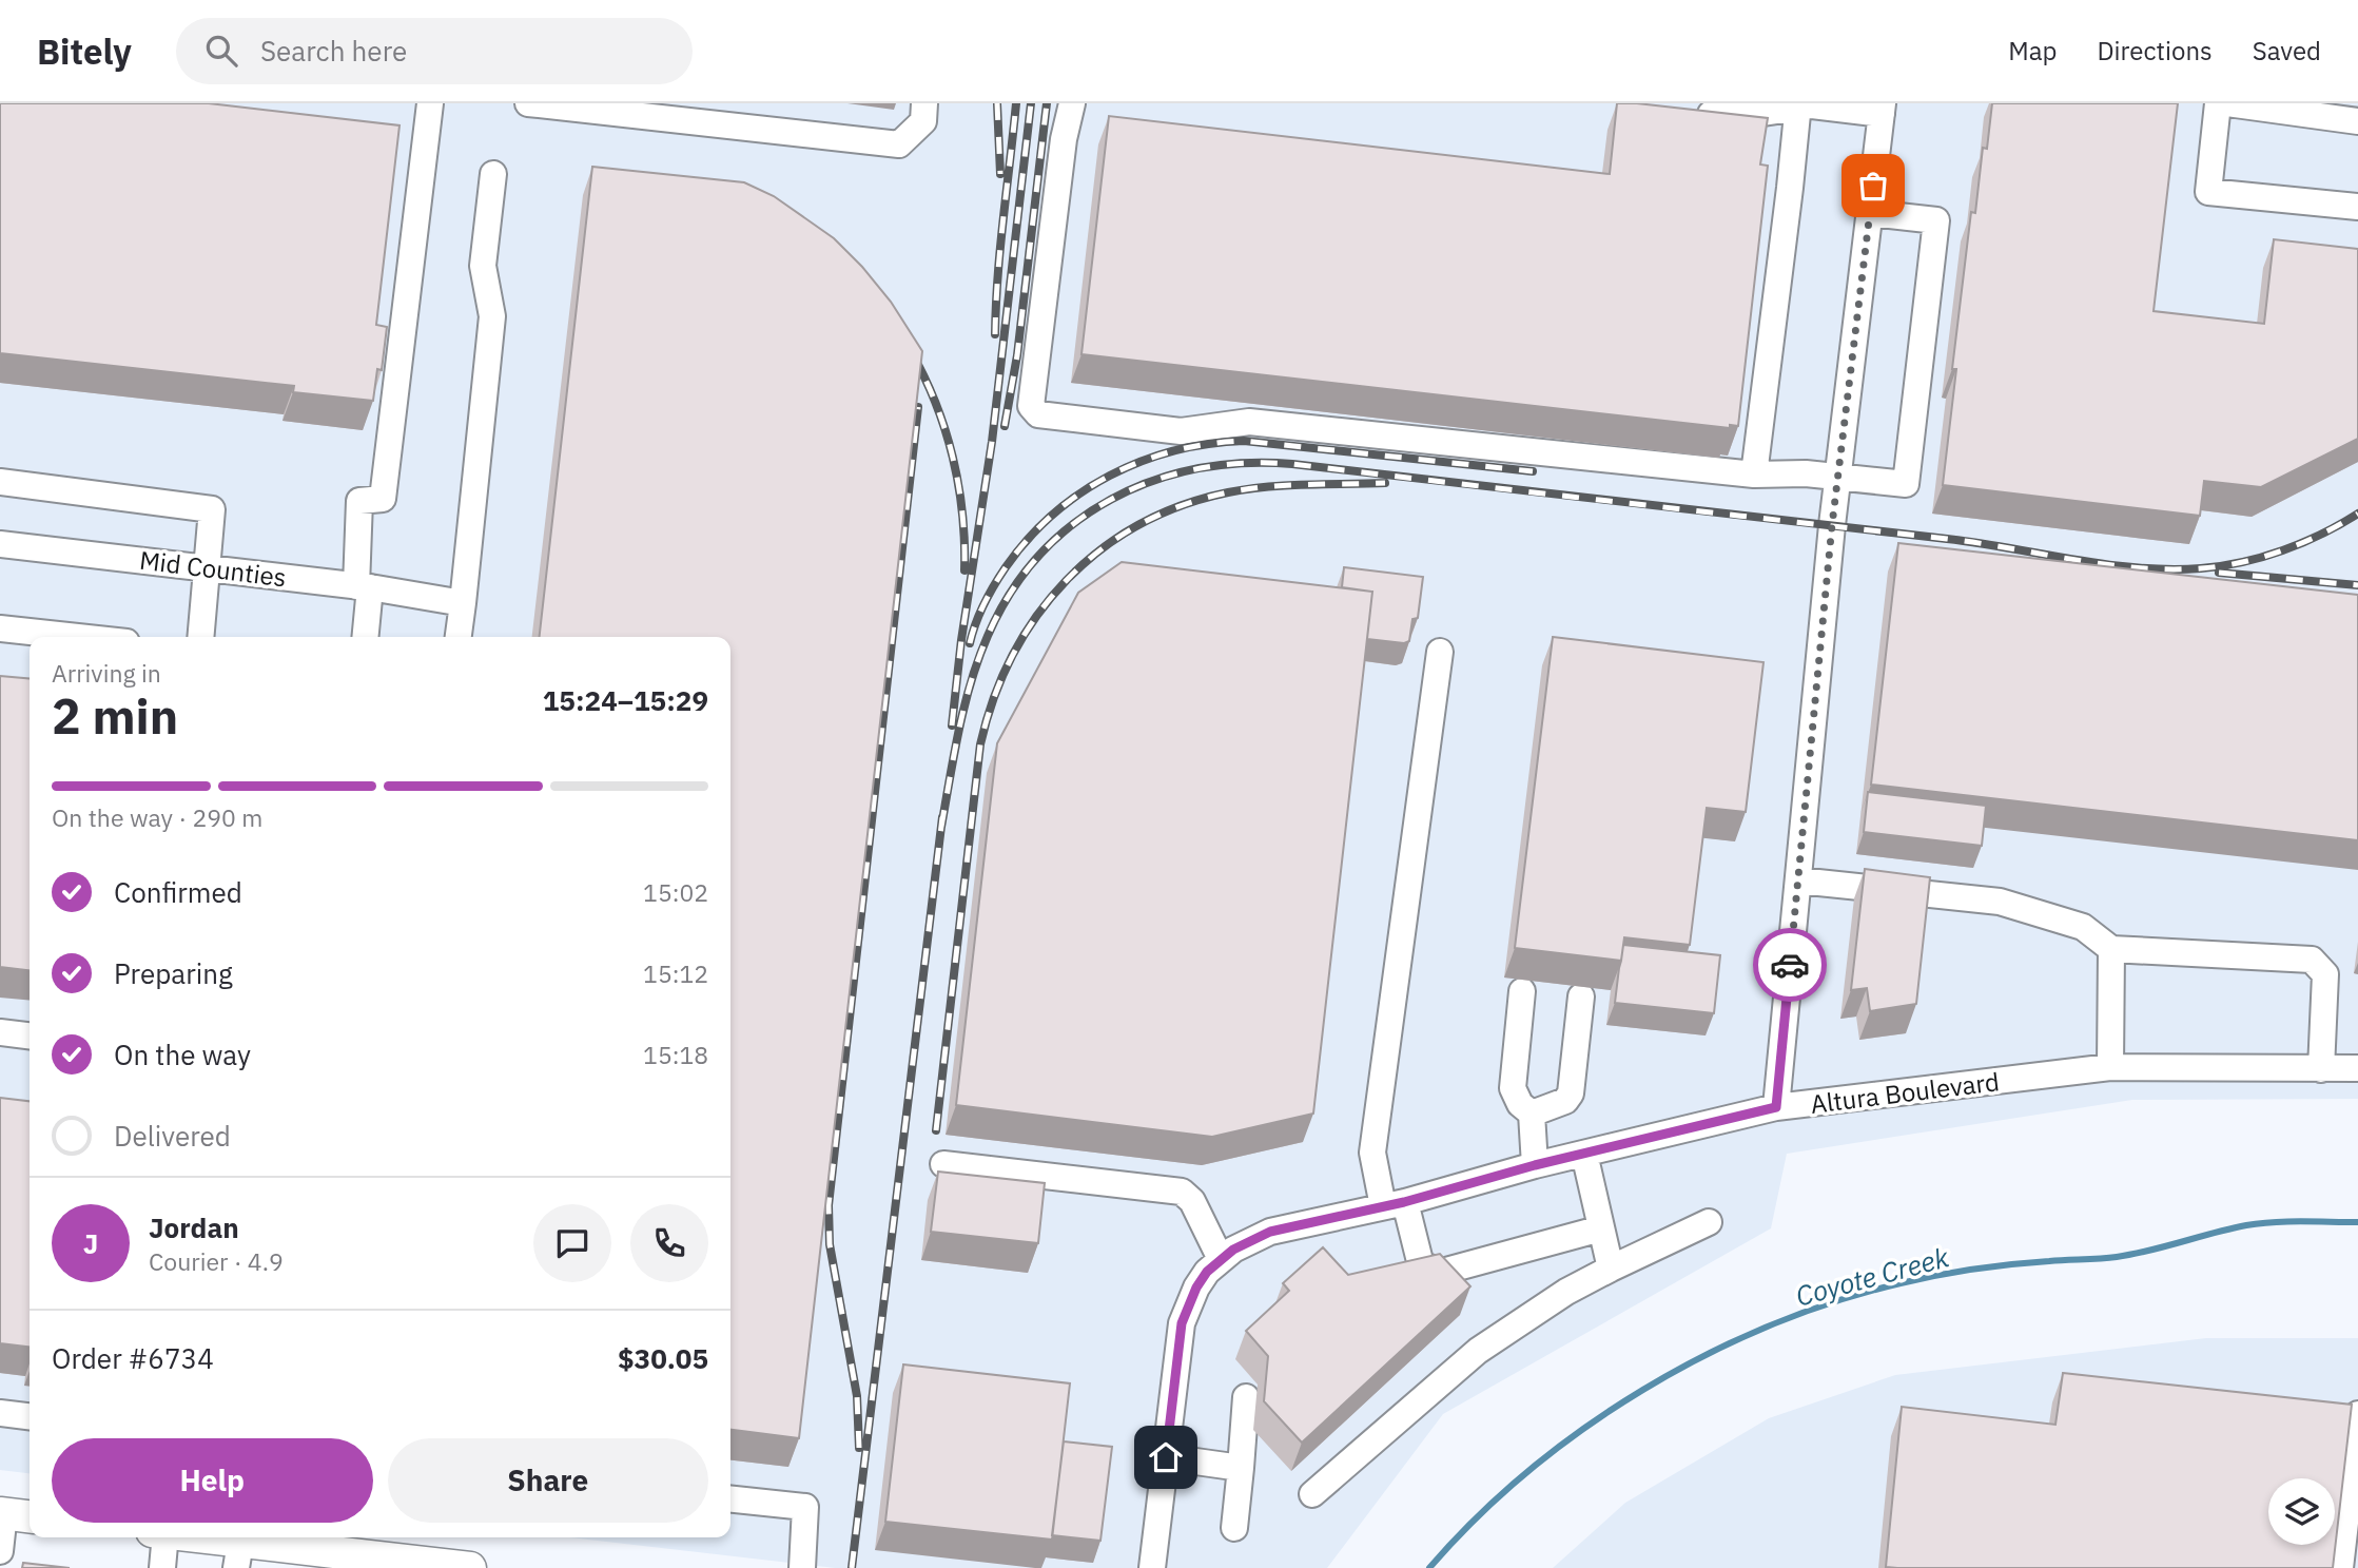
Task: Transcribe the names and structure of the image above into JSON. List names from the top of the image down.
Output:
{
  "streets": {
    "street": ["Mid Counties", "Altura Boulevard"]
  },
  "water": ["Coyote Creek"],
  "page": {
    "header": "Bitely",
    "search": "Search here",
    "nav": ["Map", "Directions", "Saved"],
    "heading": ["2 min", "Arriving in", "15:24–15:29"],
    "panel": [
      "Jordan",
      "Courier · 4.9",
      "Order #6734",
      "$30.05"
    ],
    "bar": "On the way · 290 m",
    "list": [
      ["Confirmed", "15:02"],
      ["Preparing", "15:12"],
      ["On the way", "15:18"],
      "Delivered"
    ],
    "round": "J",
    "buttons": ["Help", "Share"]
  }
}
